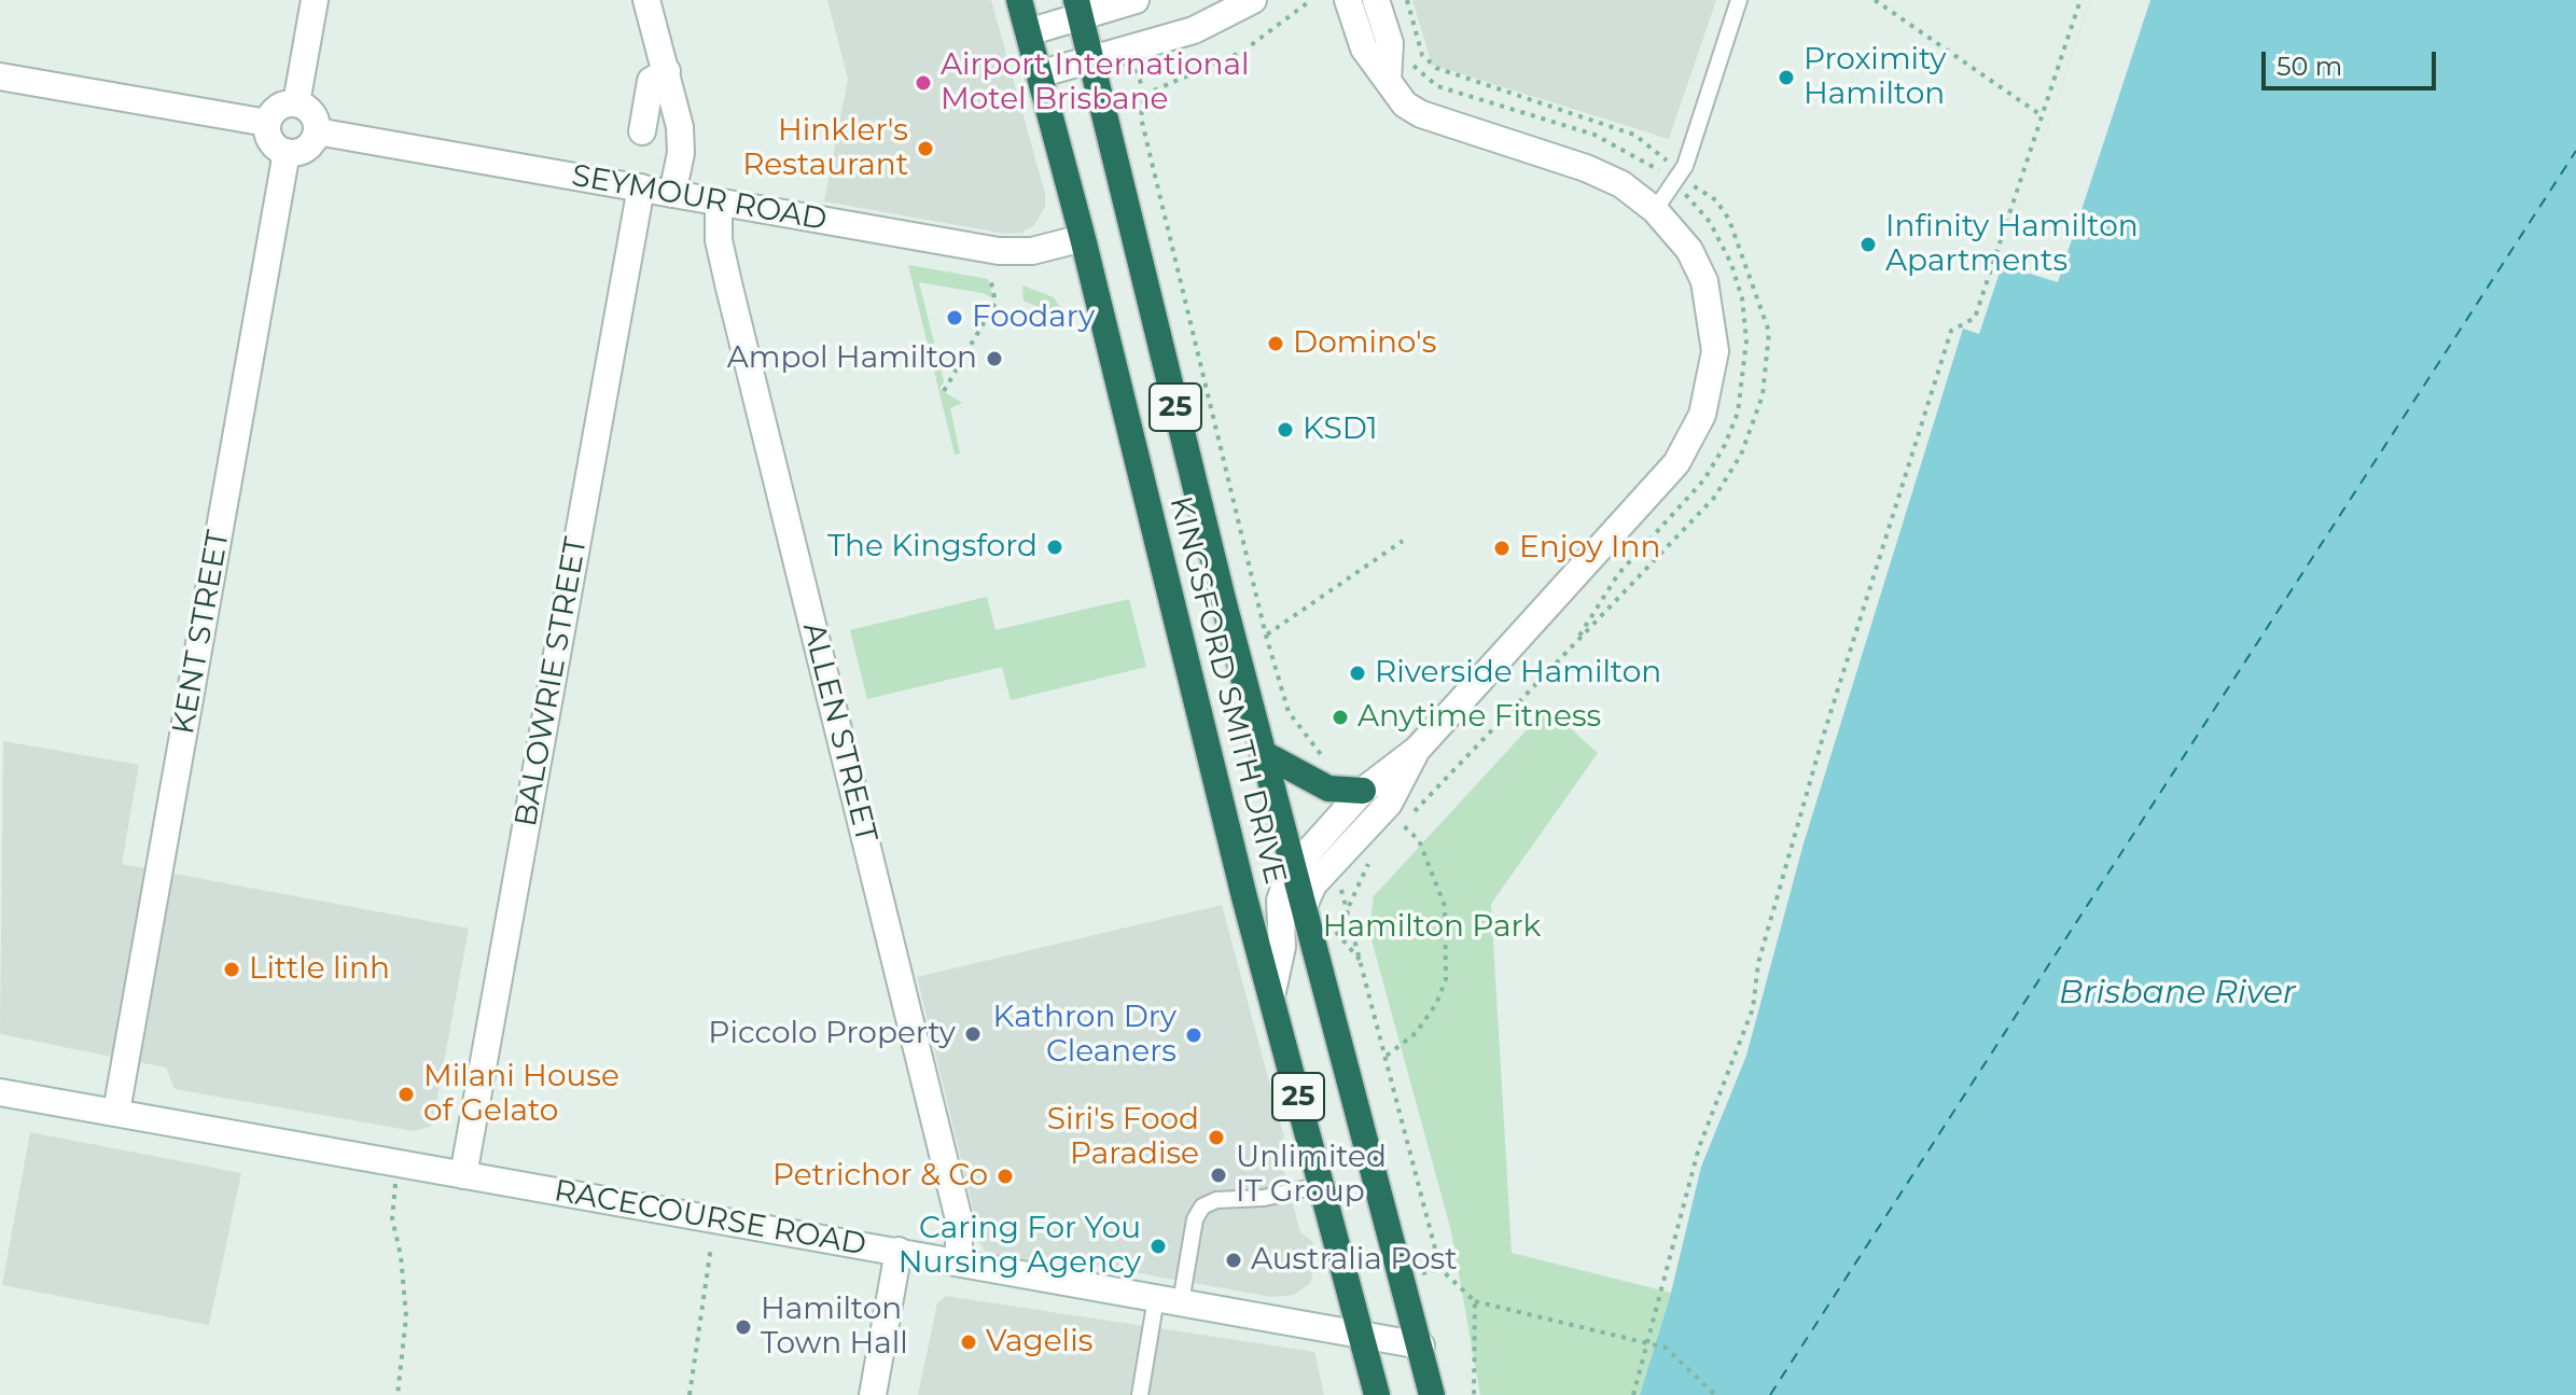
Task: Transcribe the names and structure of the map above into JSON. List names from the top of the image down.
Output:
{
  "streets": {
    "highway": ["25", "KINGSFORD SMITH DRIVE"],
    "street": [
      "SEYMOUR ROAD",
      "KENT STREET",
      "BALOWRIE STREET",
      "ALLEN STREET",
      "RACECOURSE ROAD"
    ]
  },
  "crossings": [
    ["SEYMOUR ROAD", "KENT STREET"],
    ["SEYMOUR ROAD", "BALOWRIE STREET"],
    ["SEYMOUR ROAD", "KINGSFORD SMITH DRIVE"],
    ["SEYMOUR ROAD", "ALLEN STREET"],
    ["KENT STREET", "RACECOURSE ROAD"],
    ["BALOWRIE STREET", "RACECOURSE ROAD"],
    ["KINGSFORD SMITH DRIVE", "RACECOURSE ROAD"],
    ["ALLEN STREET", "RACECOURSE ROAD"]
  ],
  "water": ["Brisbane River"],
  "parks": ["Hamilton Park"],
  "places": [
    "Proximity Hamilton",
    "Airport International Motel Brisbane",
    "Hinkler's Restaurant",
    "Infinity Hamilton Apartments",
    "Foodary",
    "Domino's",
    "Ampol Hamilton",
    "KSD1",
    "The Kingsford",
    "Enjoy Inn",
    "Riverside Hamilton",
    "Anytime Fitness",
    "Little linh",
    "Piccolo Property",
    "Kathron Dry Cleaners",
    "Milani House of Gelato",
    "Siri's Food Paradise",
    "Unlimited IT Group",
    "Petrichor & Co",
    "Caring For You Nursing Agency",
    "Australia Post",
    "Hamilton Town Hall",
    "Vagelis"
  ],
  "scale_bar": "50 m"
}
